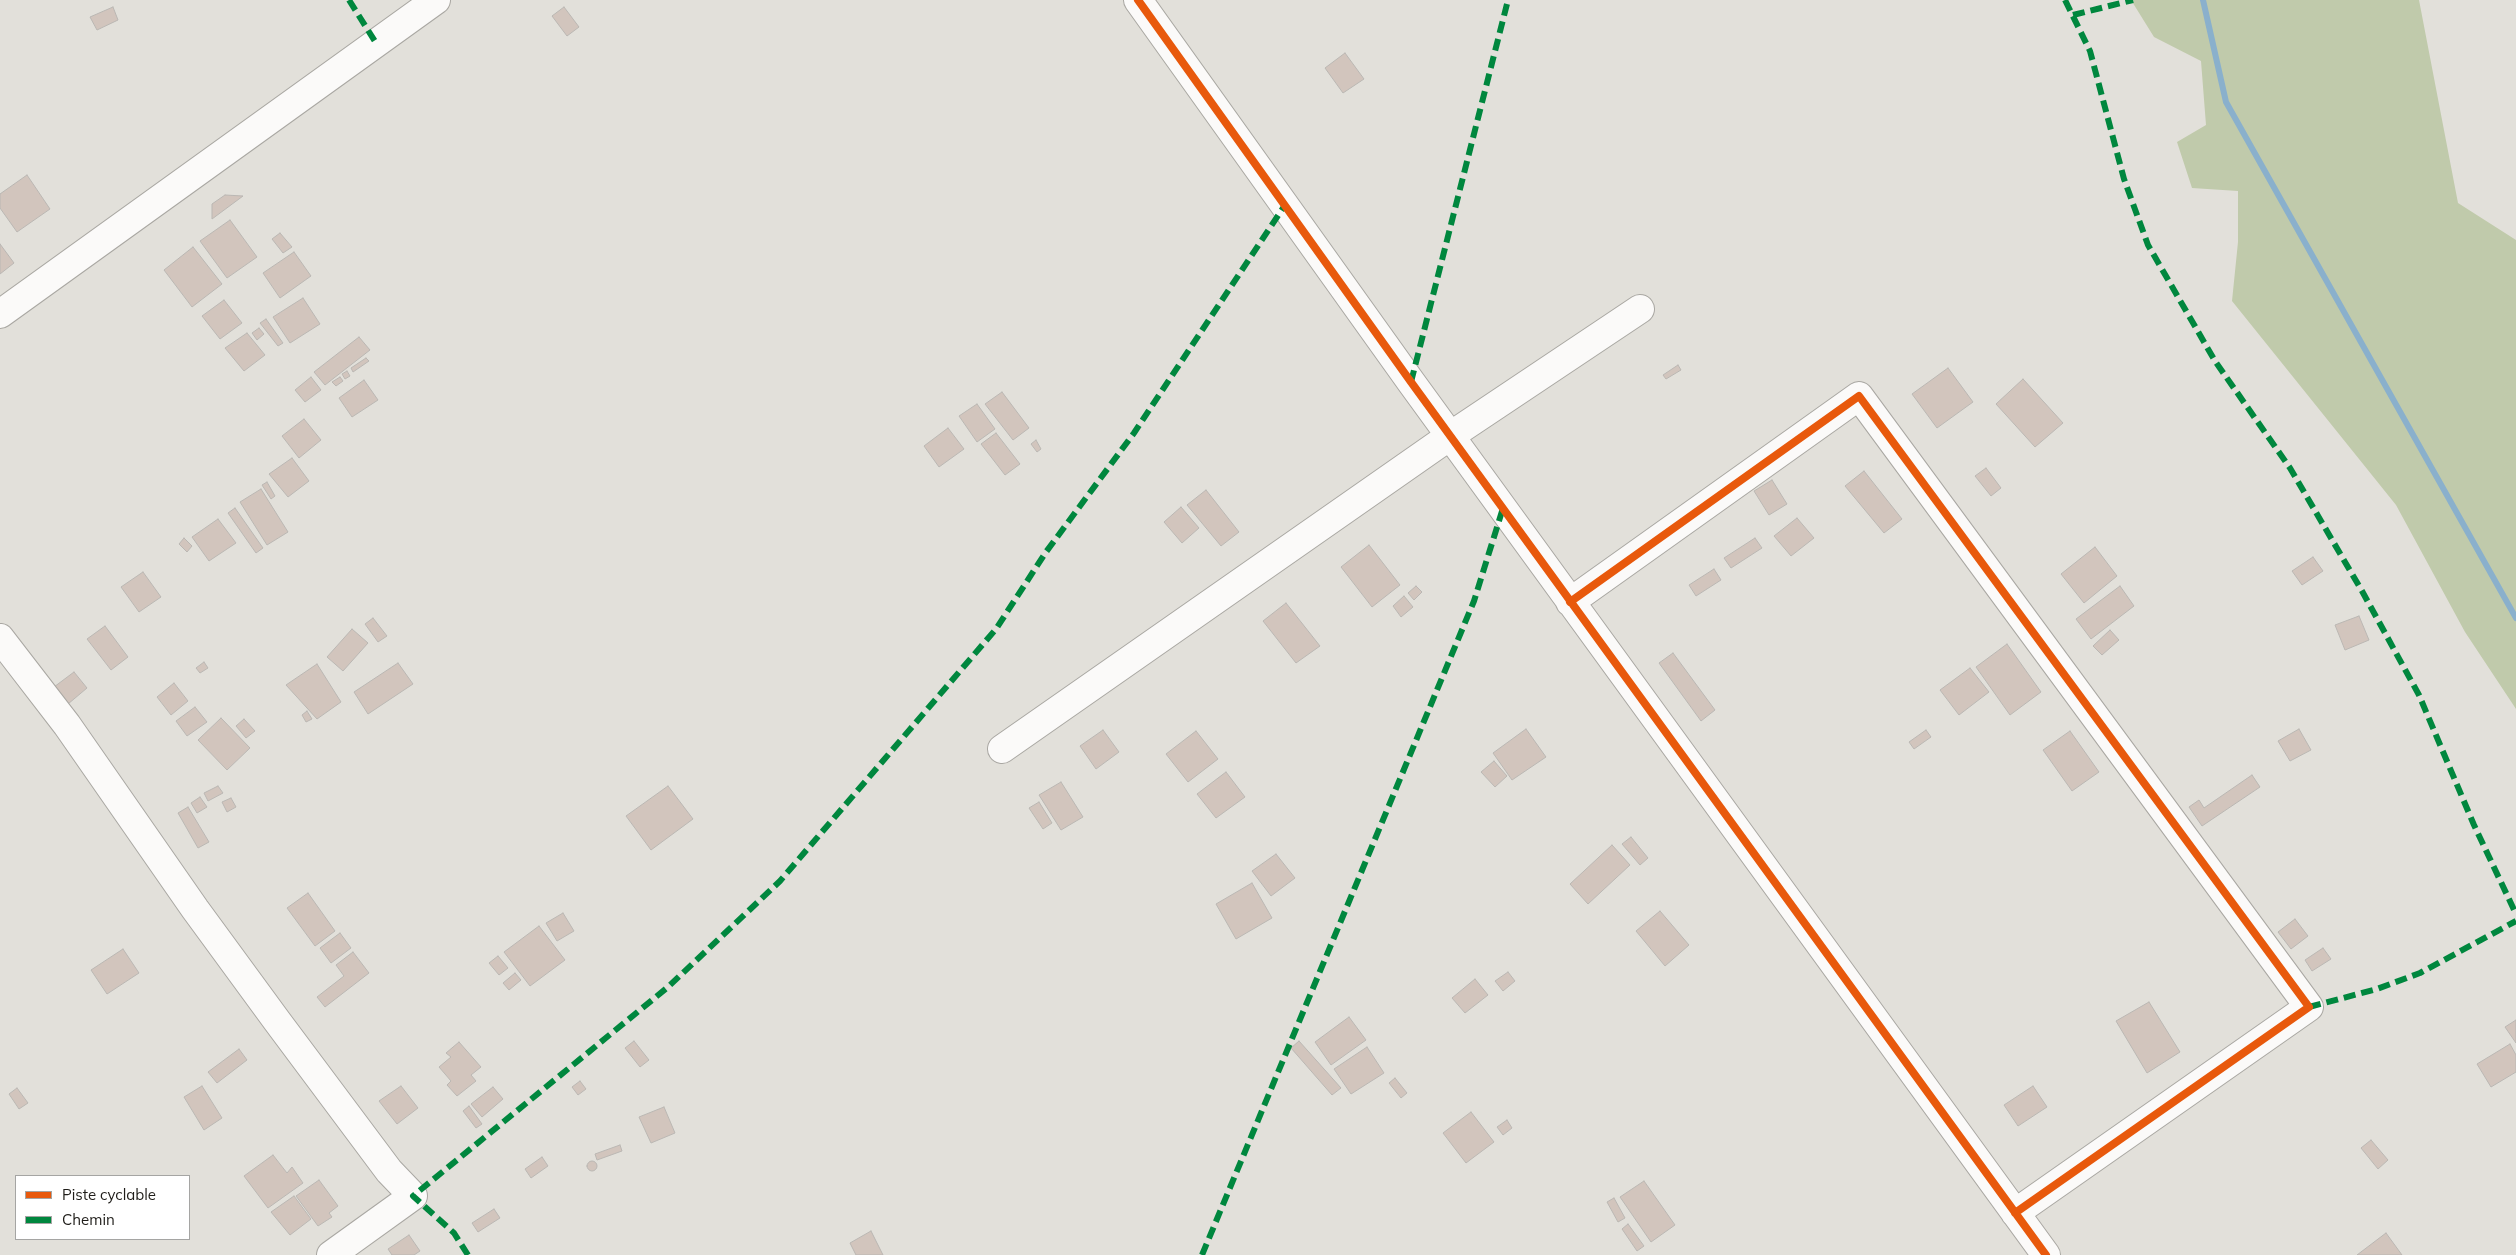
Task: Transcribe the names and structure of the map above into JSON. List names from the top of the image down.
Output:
{
  "legend": ["Piste cyclable", "Chemin"]
}
